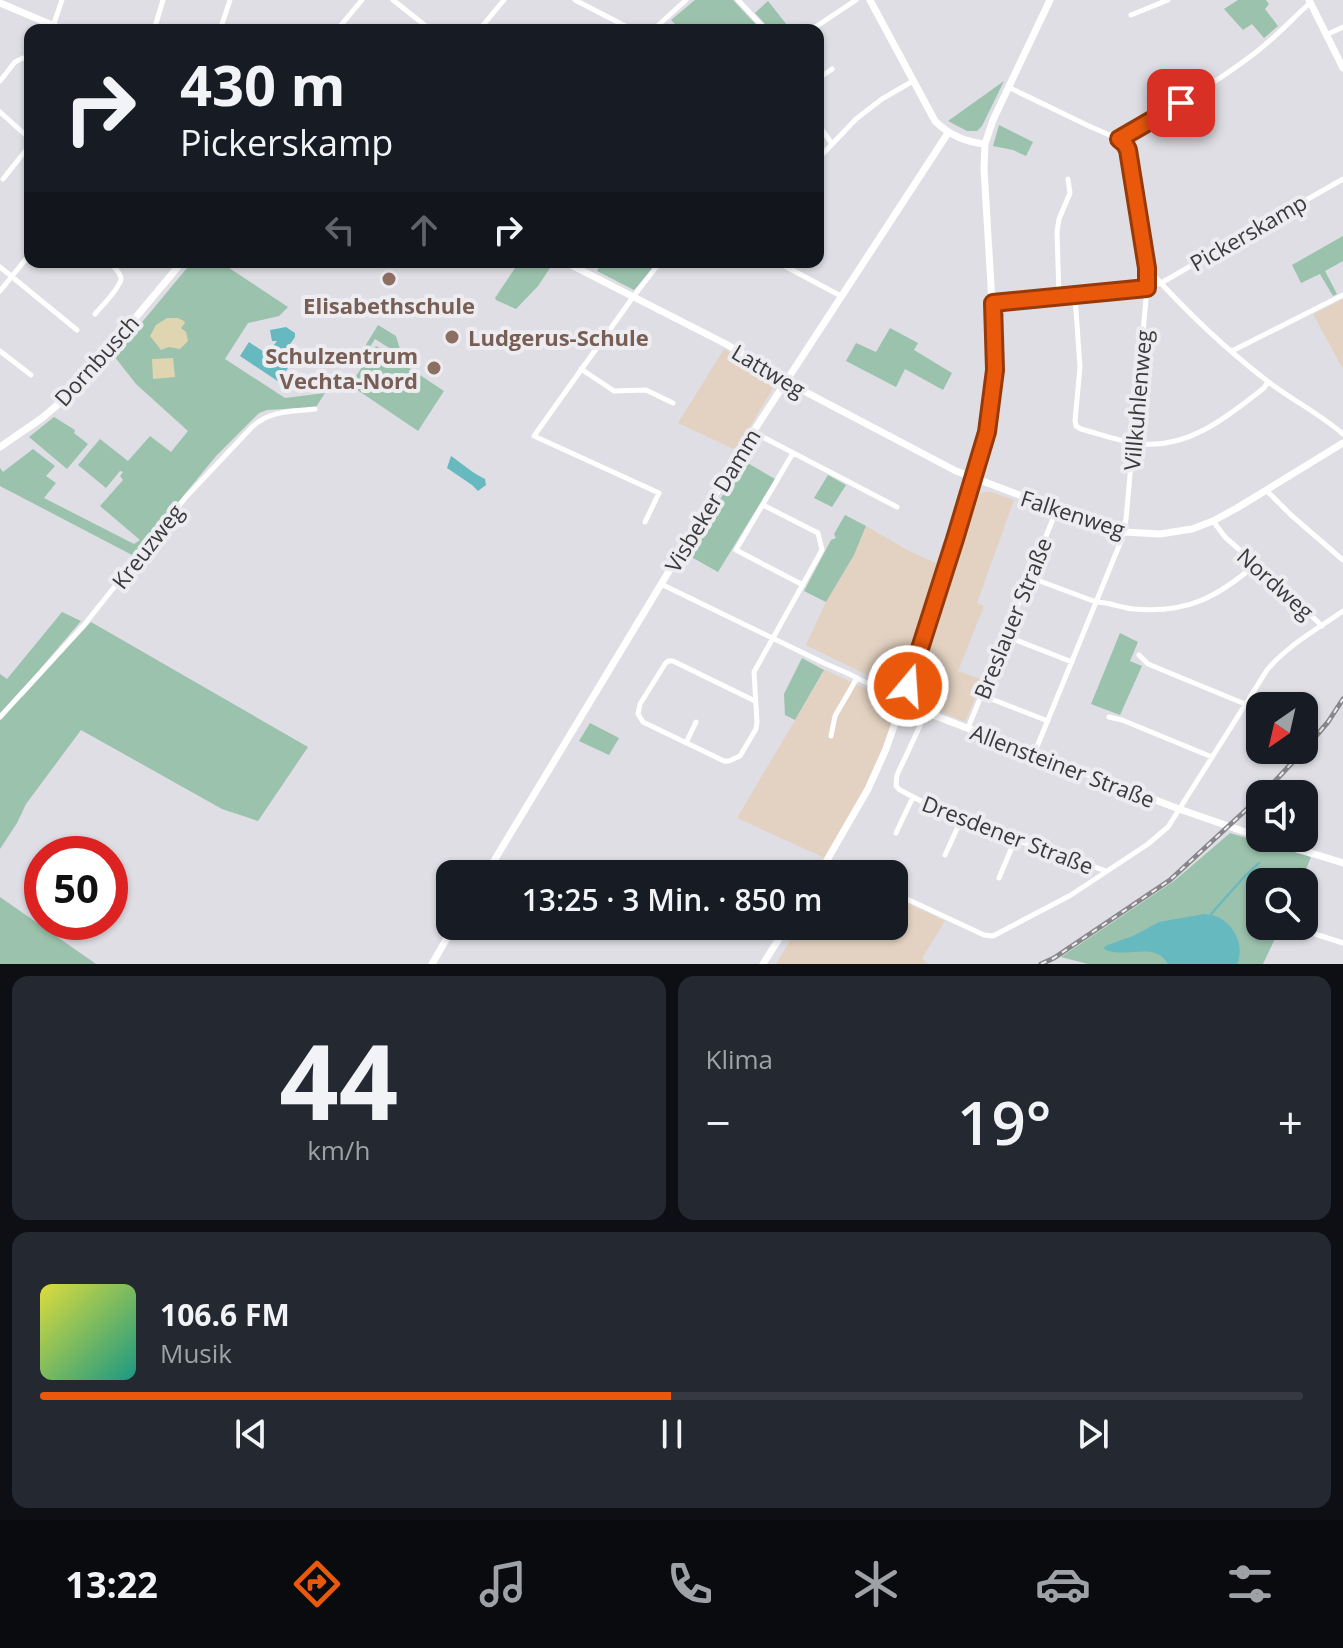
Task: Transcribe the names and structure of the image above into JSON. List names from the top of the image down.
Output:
{
  "streets": {
    "street": [
      "Pickerskamp",
      "Dornbusch",
      "Lattweg",
      "Villkuhlenweg",
      "Visbeker Damm",
      "Falkenweg",
      "Kreuzweg",
      "Nordweg",
      "Breslauer Straße",
      "Allensteiner Straße",
      "Dresdener Straße"
    ]
  },
  "crossings": [
    ["Pickerskamp", "Villkuhlenweg"],
    ["Lattweg", "Visbeker Damm"],
    ["Lattweg", "Falkenweg"],
    ["Villkuhlenweg", "Falkenweg"],
    ["Villkuhlenweg", "Allensteiner Straße"],
    ["Falkenweg", "Nordweg"],
    ["Falkenweg", "Breslauer Straße"],
    ["Breslauer Straße", "Allensteiner Straße"],
    ["Allensteiner Straße", "Dresdener Straße"]
  ],
  "places": ["Elisabethschule", "Ludgerus-Schule", "Schulzentrum Vechta-Nord"],
  "north": "bottom left",
  "page": {
    "turn": ["430 m", "Pickerskamp"],
    "limit": "50",
    "trip": "13:25 · 3 Min. · 850 m",
    "tile": [
      ["44", "km/h"],
      "Klima"
    ],
    "heat": ["−", "19°", "+"],
    "song": ["106.6 FM", "Musik"],
    "tabs": "13:22"
  }
}
